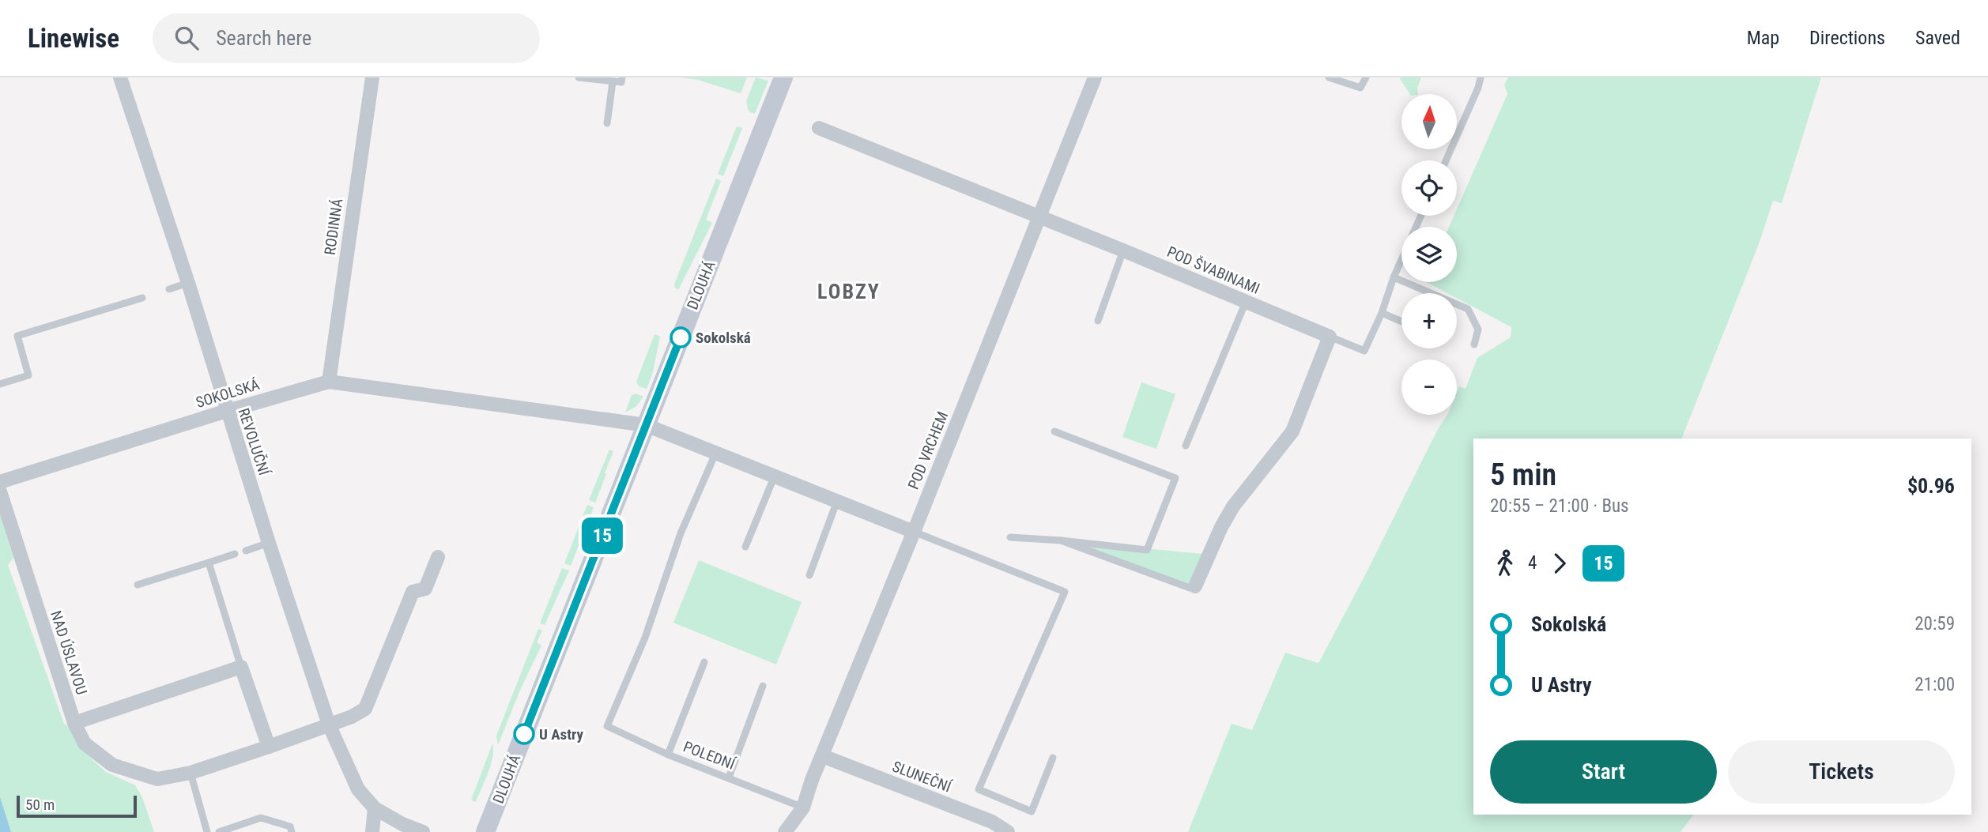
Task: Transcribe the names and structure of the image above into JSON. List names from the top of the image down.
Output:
{
  "streets": {
    "street": [
      "RODINNÁ",
      "POD ŠVABINAMI",
      "DLOUHÁ",
      "SOKOLSKÁ",
      "REVOLUČNÍ",
      "POD VRCHEM",
      "NAD ÚSLAVOU",
      "SLUNEČNÍ"
    ],
    "lane": ["POLEDNÍ"]
  },
  "crossings": [
    ["RODINNÁ", "SOKOLSKÁ"],
    ["POD ŠVABINAMI", "POD VRCHEM"],
    ["DLOUHÁ", "SOKOLSKÁ"],
    ["SOKOLSKÁ", "REVOLUČNÍ"],
    ["SOKOLSKÁ", "POD VRCHEM"],
    ["SOKOLSKÁ", "POLEDNÍ"],
    ["POD VRCHEM", "POLEDNÍ"],
    ["POD VRCHEM", "SLUNEČNÍ"]
  ],
  "districts": ["LOBZY"],
  "places": ["Sokolská", "U Astry"],
  "lines": ["bus line 15"],
  "scale_bar": "50 m",
  "north": "top",
  "page": {
    "header": "Linewise",
    "search": "Search here",
    "nav": ["Map", "Directions", "Saved"],
    "on_map": "15",
    "map_buttons": ["+", "−"],
    "heading": ["5 min", "20:55 – 21:00 · Bus", "$0.96"],
    "legs": ["4", "15"],
    "list": [
      {
        "name": "Sokolská",
        "value": "20:59"
      },
      {
        "name": "U Astry",
        "value": "21:00"
      }
    ],
    "buttons": ["Start", "Tickets"],
    "scale": "50 m"
  }
}
